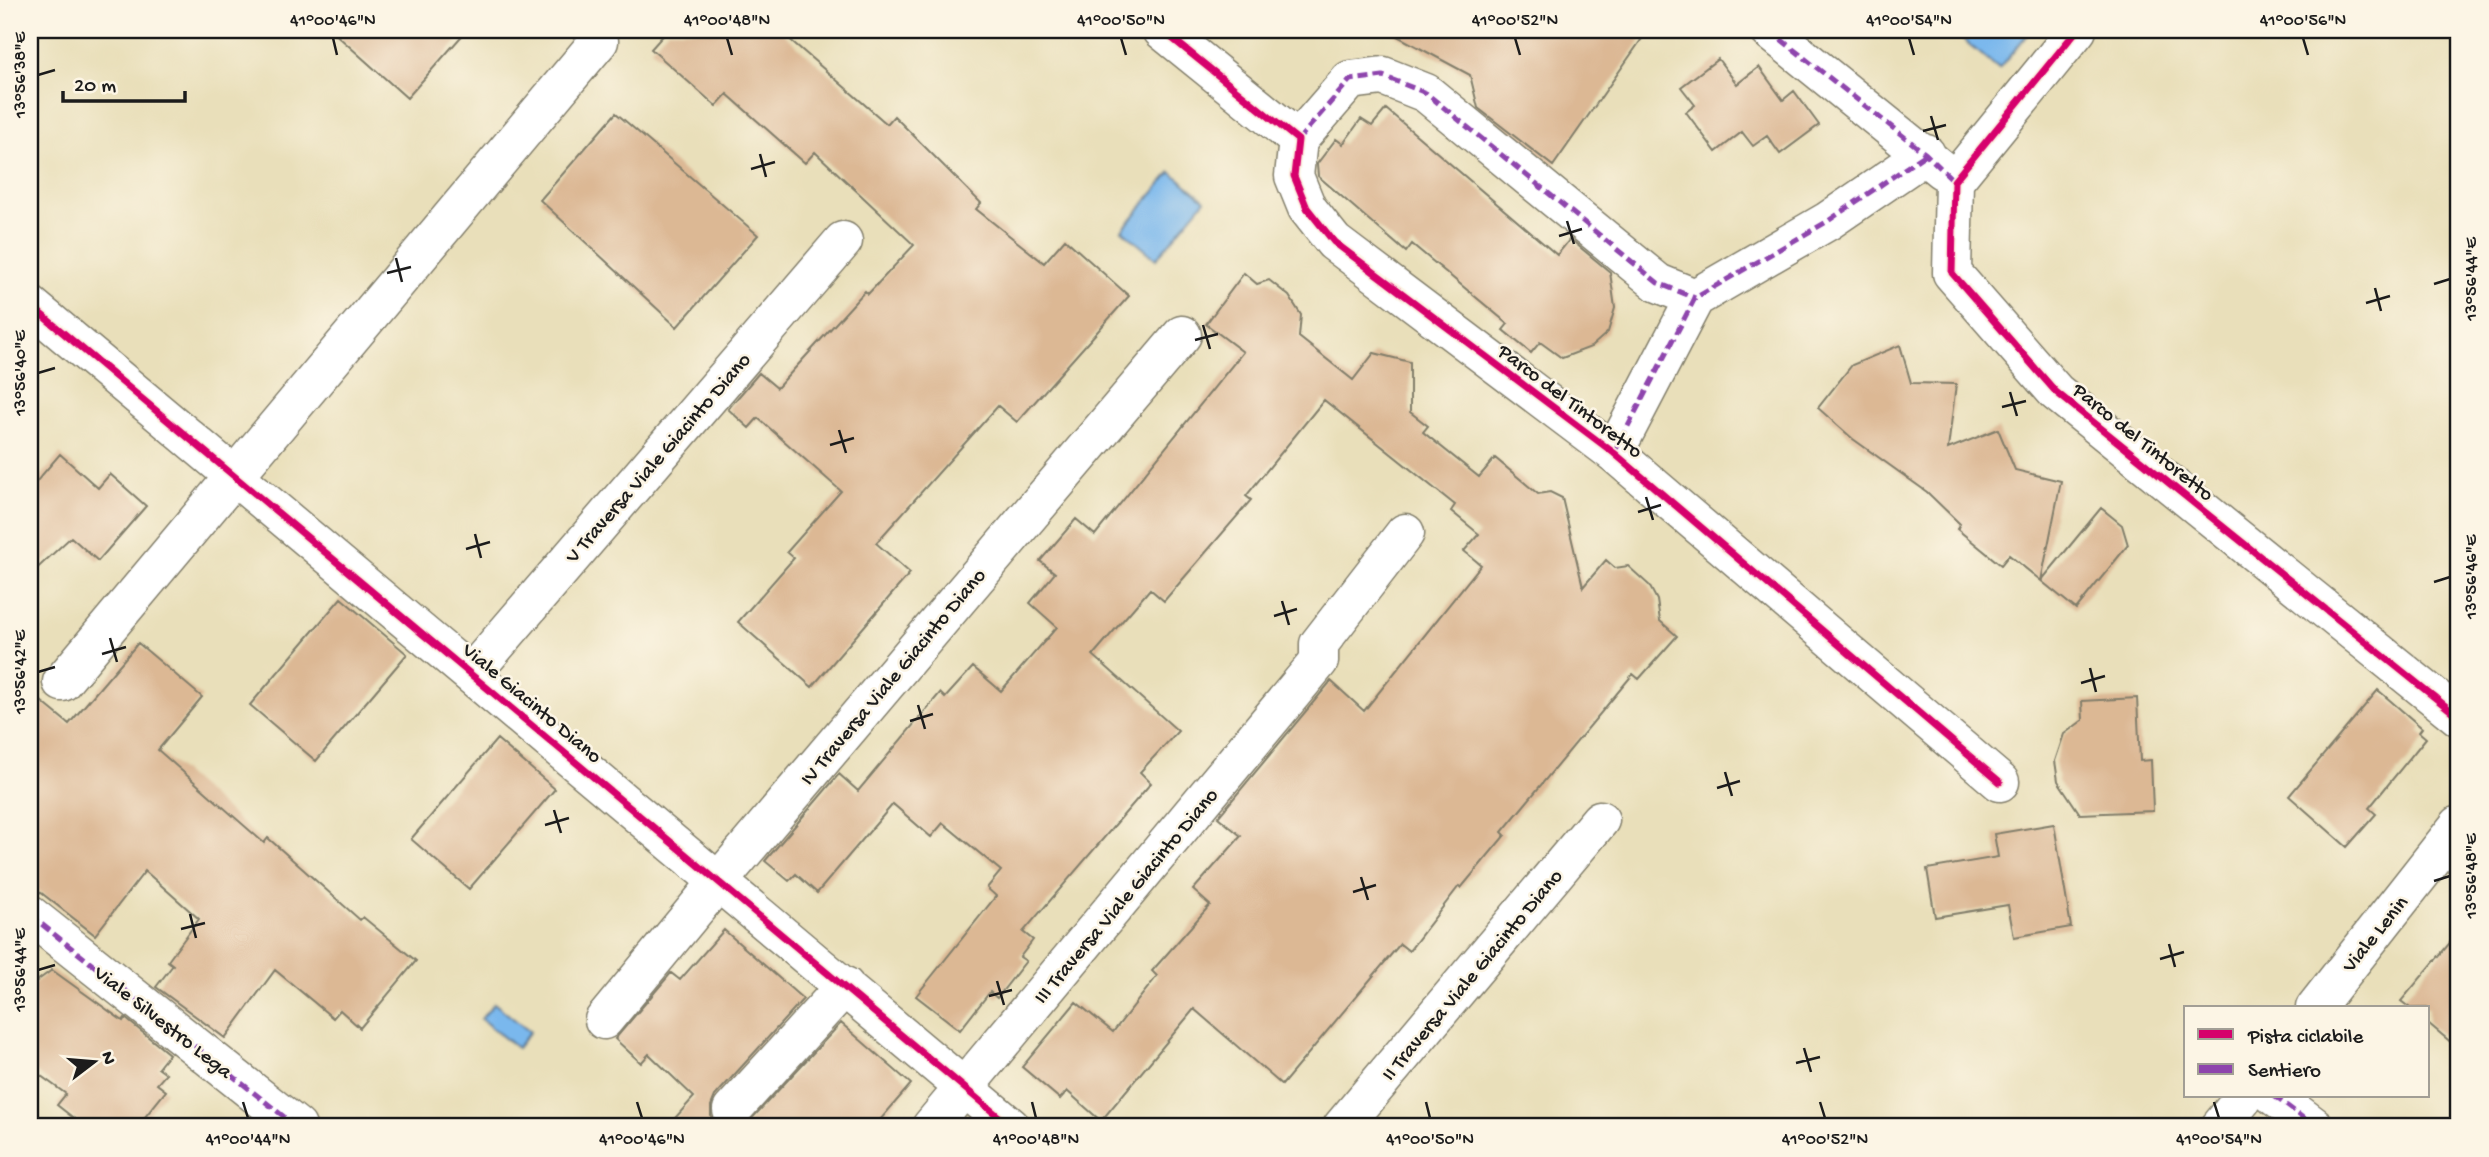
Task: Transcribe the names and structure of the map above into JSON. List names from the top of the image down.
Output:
{
  "streets": {
    "street": [
      "Parco del Tintoretto",
      "V Traversa Viale Giacinto Diano",
      "IV Traversa Viale Giacinto Diano",
      "Viale Giacinto Diano",
      "III Traversa Viale Giacinto Diano",
      "Viale Lenin",
      "II Traversa Viale Giacinto Diano",
      "Viale Silvestro Lega"
    ]
  },
  "crossings": [
    ["V Traversa Viale Giacinto Diano", "Viale Giacinto Diano"],
    ["IV Traversa Viale Giacinto Diano", "Viale Giacinto Diano"],
    ["Viale Giacinto Diano", "III Traversa Viale Giacinto Diano"]
  ],
  "legend": ["Pista ciclabile", "Sentiero"],
  "scale_bar": "20 m",
  "north": "right",
  "coordinates": [
    "41°00'46\"N",
    "41°00'48\"N",
    "41°00'50\"N",
    "41°00'52\"N",
    "41°00'54\"N",
    "41°00'56\"N",
    "13°56'38\"E",
    "13°56'44\"E",
    "13°56'40\"E",
    "13°56'46\"E",
    "13°56'42\"E",
    "13°56'48\"E",
    "41°00'44\"N"
  ]
}
